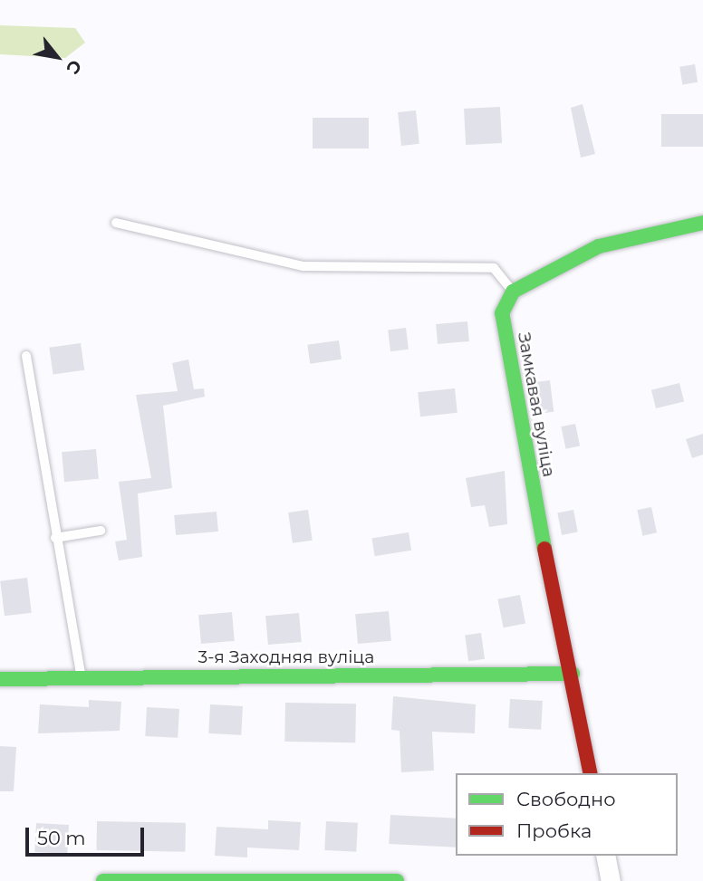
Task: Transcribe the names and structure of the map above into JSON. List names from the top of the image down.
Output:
{
  "streets": {
    "street": ["Замкавая вуліца", "3-я Заходняя вуліца"]
  },
  "crossings": [
    ["Замкавая вуліца", "3-я Заходняя вуліца"]
  ],
  "legend": ["Свободно", "Пробка"],
  "scale_bar": "50 m",
  "north": "bottom right"
}
